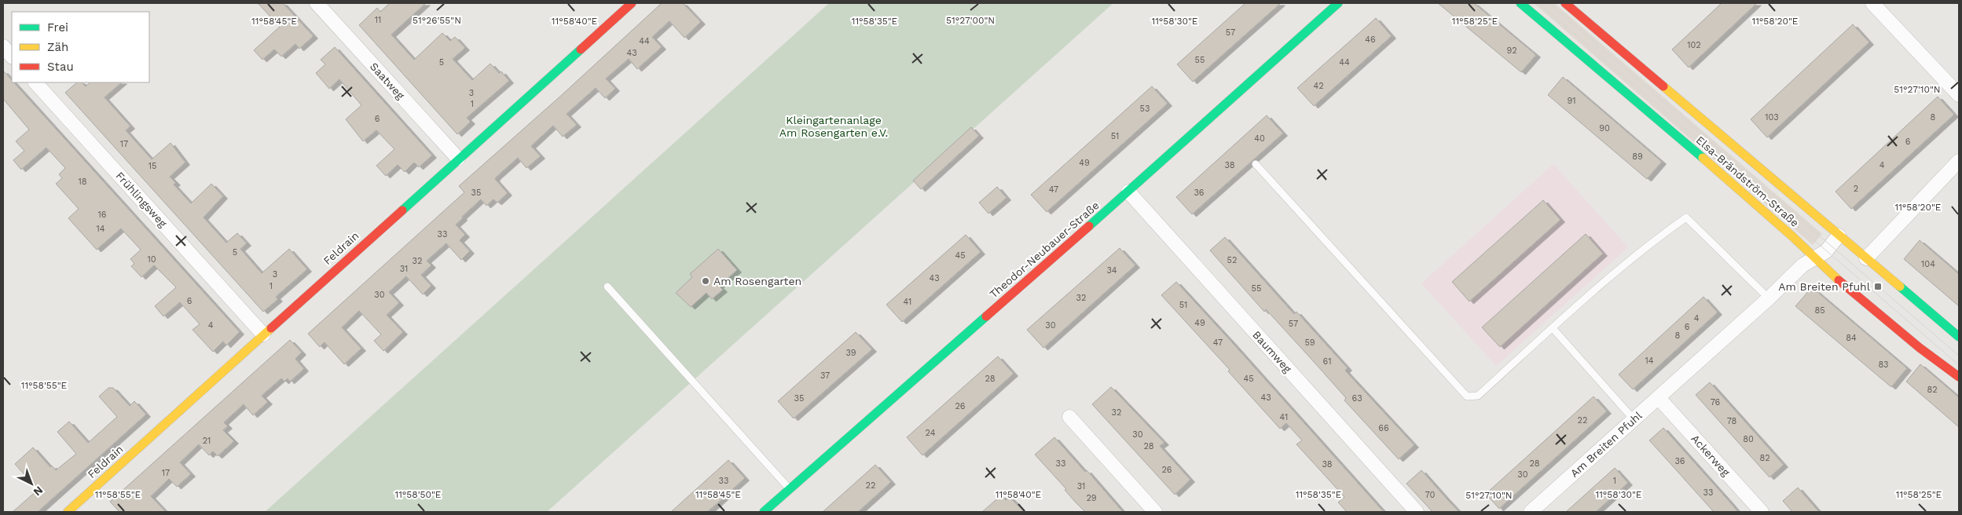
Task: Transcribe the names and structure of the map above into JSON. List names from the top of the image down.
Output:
{
  "streets": {
    "street": [
      "Saatweg",
      "Elsa-Brändström-Straße",
      "Frühlingsweg",
      "Feldrain",
      "Theodor-Neubauer-Straße",
      "Baumweg",
      "Am Breiten Pfuhl",
      "Ackerweg"
    ]
  },
  "crossings": [
    ["Saatweg", "Feldrain"],
    ["Elsa-Brändström-Straße", "Am Breiten Pfuhl"],
    ["Frühlingsweg", "Feldrain"],
    ["Theodor-Neubauer-Straße", "Baumweg"],
    ["Am Breiten Pfuhl", "Ackerweg"]
  ],
  "parks": ["Kleingartenanlage Am Rosengarten e.V."],
  "places": {
    "other": ["Am Rosengarten"],
    "transit": ["Am Breiten Pfuhl"]
  },
  "house_numbers": [
    "11",
    "57",
    "46",
    "44",
    "102",
    "92",
    "43",
    "55",
    "5",
    "44",
    "42",
    "3",
    "91",
    "1",
    "53",
    "103",
    "8",
    "6",
    "90",
    "51",
    "40",
    "6",
    "17",
    "89",
    "49",
    "38",
    "4",
    "15",
    "18",
    "2",
    "47",
    "35",
    "36",
    "16",
    "14",
    "33",
    "5",
    "45",
    "10",
    "52",
    "32",
    "104",
    "31",
    "34",
    "3",
    "43",
    "1",
    "55",
    "30",
    "32",
    "6",
    "41",
    "51",
    "85",
    "4",
    "49",
    "57",
    "4",
    "30",
    "6",
    "8",
    "84",
    "47",
    "59",
    "39",
    "14",
    "61",
    "83",
    "37",
    "28",
    "45",
    "82",
    "43",
    "35",
    "63",
    "76",
    "26",
    "32",
    "41",
    "22",
    "78",
    "66",
    "24",
    "30",
    "80",
    "21",
    "28",
    "82",
    "36",
    "33",
    "28",
    "38",
    "26",
    "17",
    "30",
    "33",
    "1",
    "22",
    "31",
    "33",
    "70",
    "29"
  ],
  "legend": ["Frei", "Zäh", "Stau"],
  "north": "bottom right",
  "coordinates": [
    "51°26'55\"N",
    "51°27'00\"N",
    "11°58'45\"E",
    "11°58'40\"E",
    "11°58'35\"E",
    "11°58'30\"E",
    "11°58'25\"E",
    "11°58'20\"E",
    "51°27'10\"N",
    "11°58'55\"E",
    "11°58'50\"E"
  ]
}
